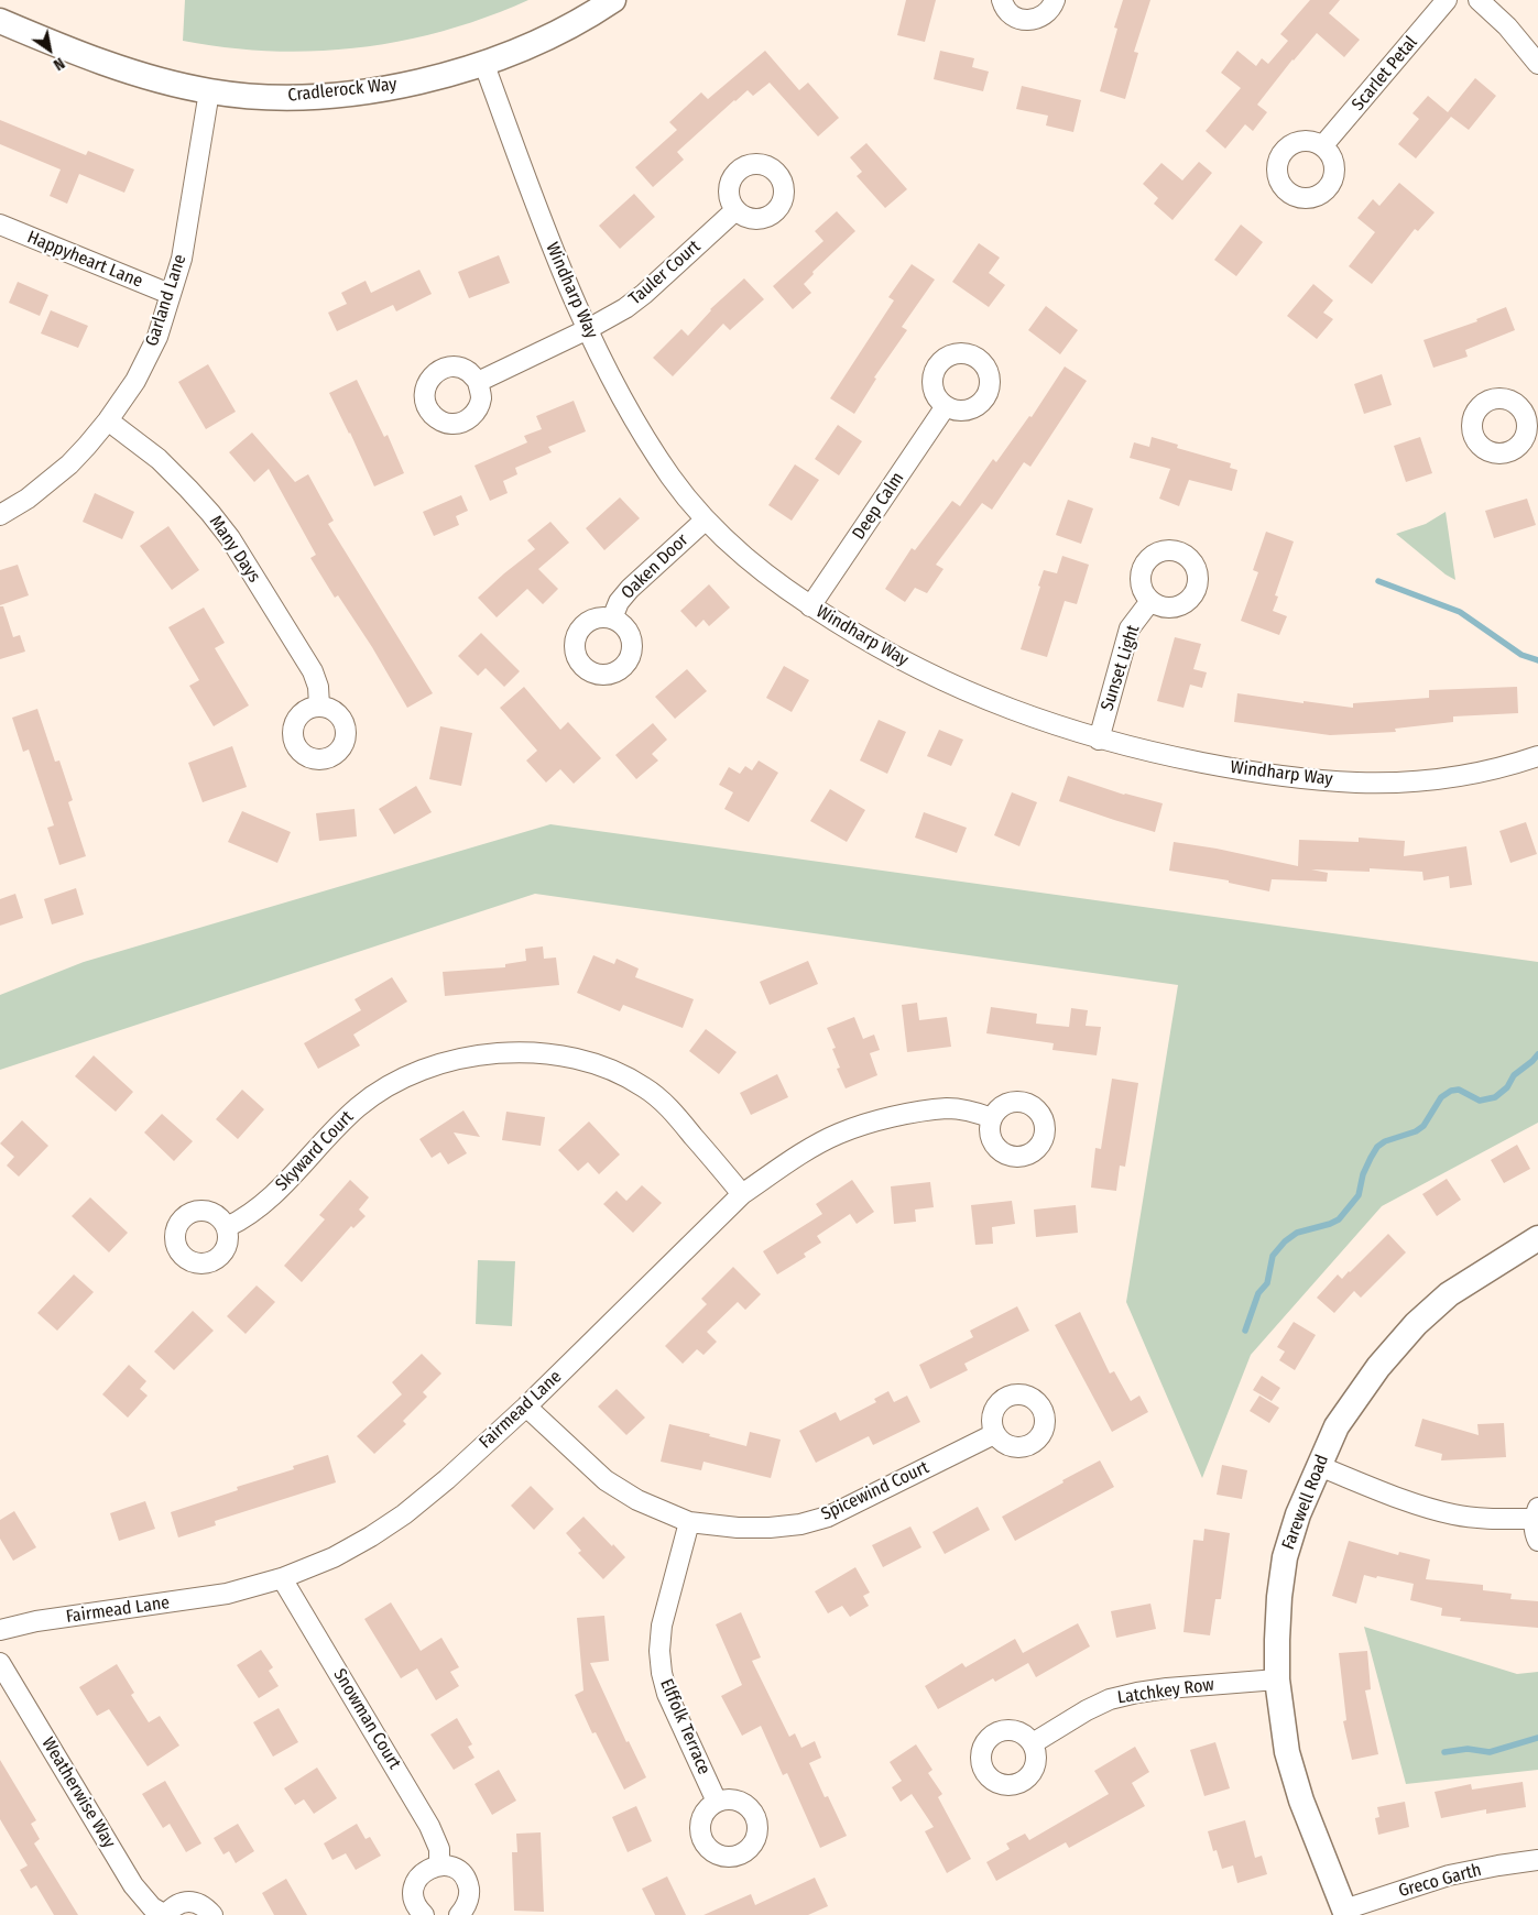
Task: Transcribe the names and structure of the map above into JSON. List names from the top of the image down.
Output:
{
  "streets": {
    "street": [
      "Scarlet Petal",
      "Cradlerock Way",
      "Happyheart Lane",
      "Tauler Court",
      "Windharp Way",
      "Garland Lane",
      "Deep Calm",
      "Many Days",
      "Oaken Door",
      "Sunset Light",
      "Skyward Court",
      "Fairmead Lane",
      "Spicewind Court",
      "Farewell Road",
      "Latchkey Row",
      "Snowman Court",
      "Elffolk Terrace",
      "Weatherwise Way",
      "Greco Garth"
    ]
  },
  "crossings": [
    ["Cradlerock Way", "Windharp Way"],
    ["Cradlerock Way", "Garland Lane"],
    ["Happyheart Lane", "Garland Lane"],
    ["Tauler Court", "Windharp Way"],
    ["Windharp Way", "Deep Calm"],
    ["Windharp Way", "Oaken Door"],
    ["Windharp Way", "Sunset Light"],
    ["Garland Lane", "Many Days"],
    ["Skyward Court", "Fairmead Lane"],
    ["Fairmead Lane", "Spicewind Court"],
    ["Fairmead Lane", "Snowman Court"],
    ["Spicewind Court", "Elffolk Terrace"],
    ["Farewell Road", "Latchkey Row"],
    ["Farewell Road", "Greco Garth"]
  ],
  "north": "bottom right"
}
